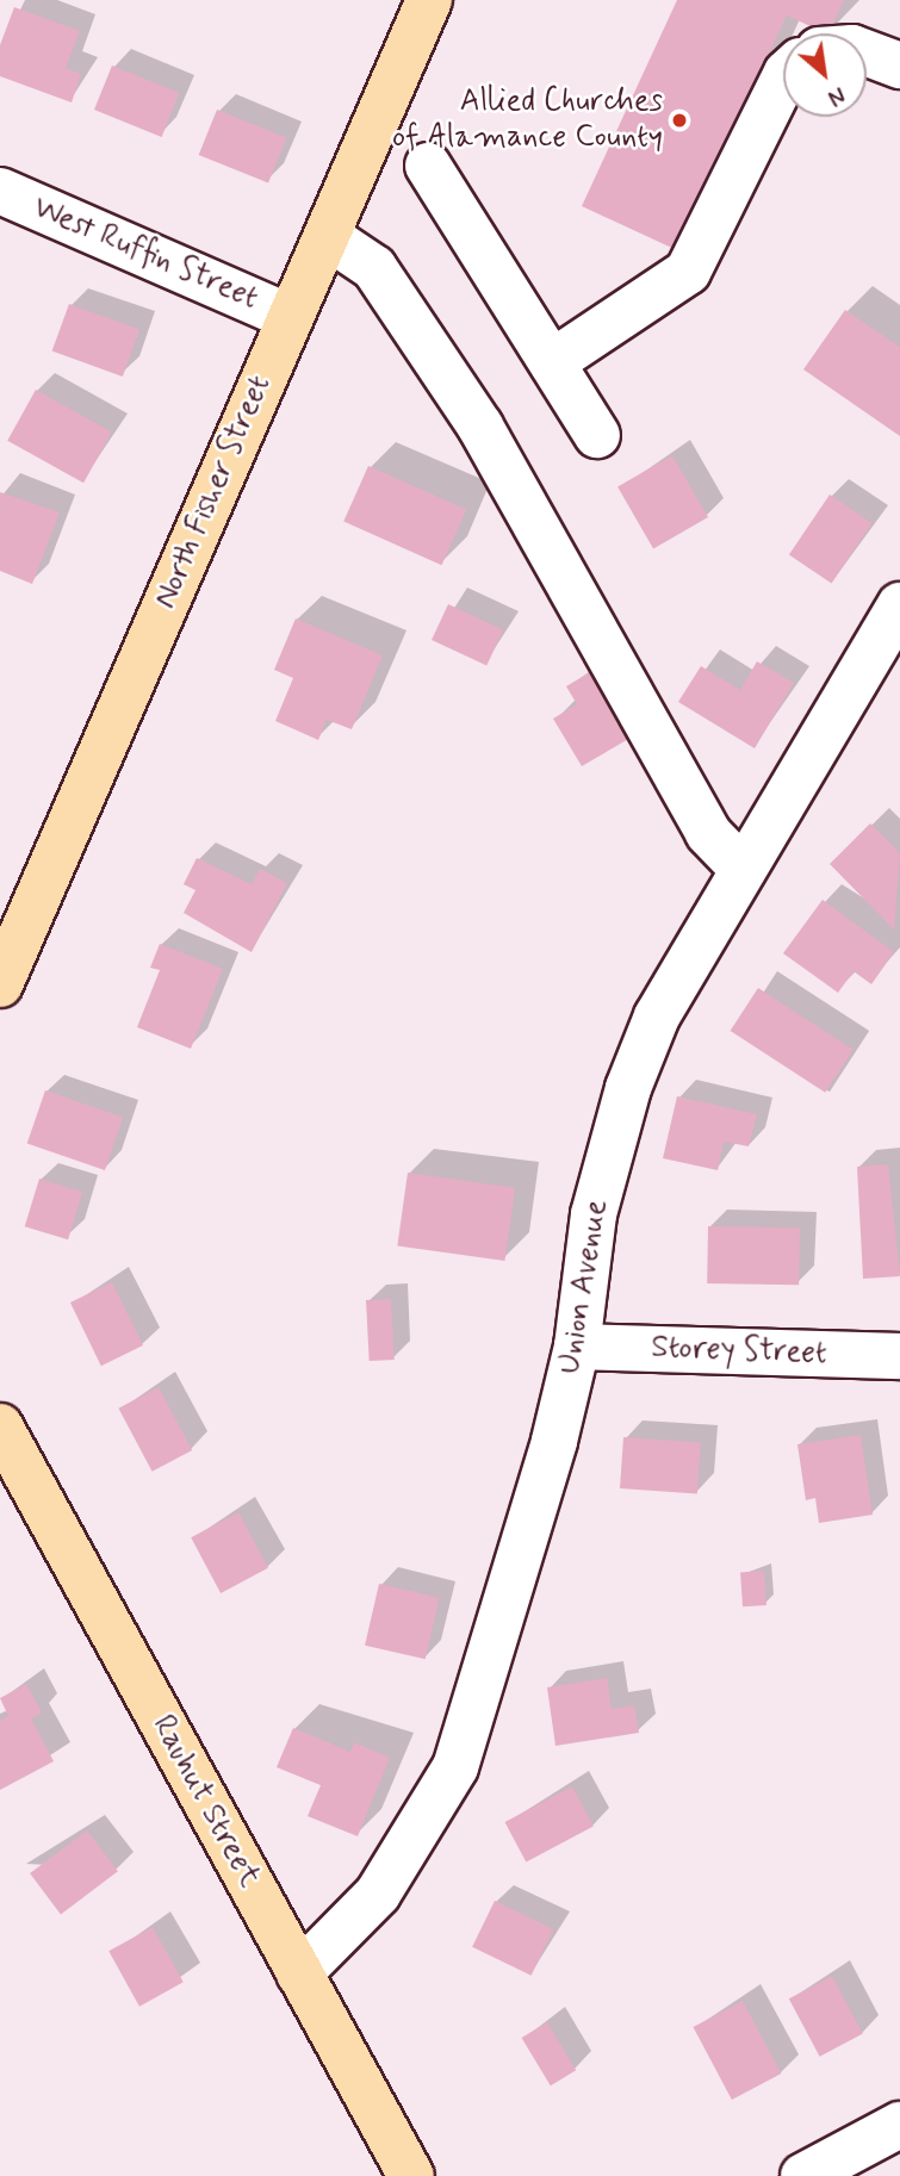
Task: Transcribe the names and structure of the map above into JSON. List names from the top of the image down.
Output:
{
  "streets": {
    "main road": ["North Fisher Street", "Rauhut Street"],
    "street": ["West Ruffin Street", "Union Avenue", "Storey Street"]
  },
  "crossings": [
    ["West Ruffin Street", "North Fisher Street"],
    ["Union Avenue", "Storey Street"],
    ["Union Avenue", "Rauhut Street"]
  ],
  "places": ["Allied Churches of Alamance County"],
  "north": "bottom right"
}
